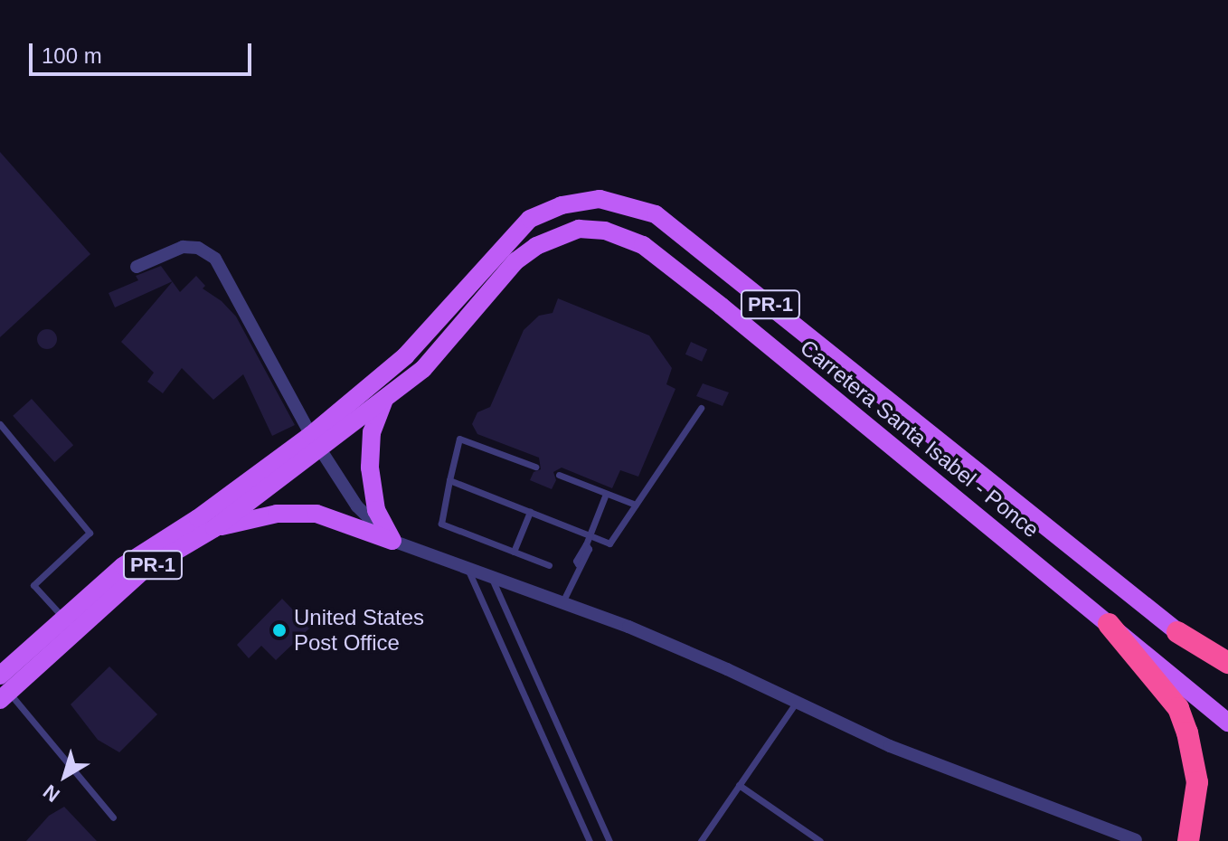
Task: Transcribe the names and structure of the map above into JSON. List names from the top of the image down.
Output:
{
  "streets": {
    "main road": ["PR-1", "Carretera Santa Isabel - Ponce"]
  },
  "places": ["United States Post Office"],
  "scale_bar": "100 m",
  "north": "bottom left"
}
